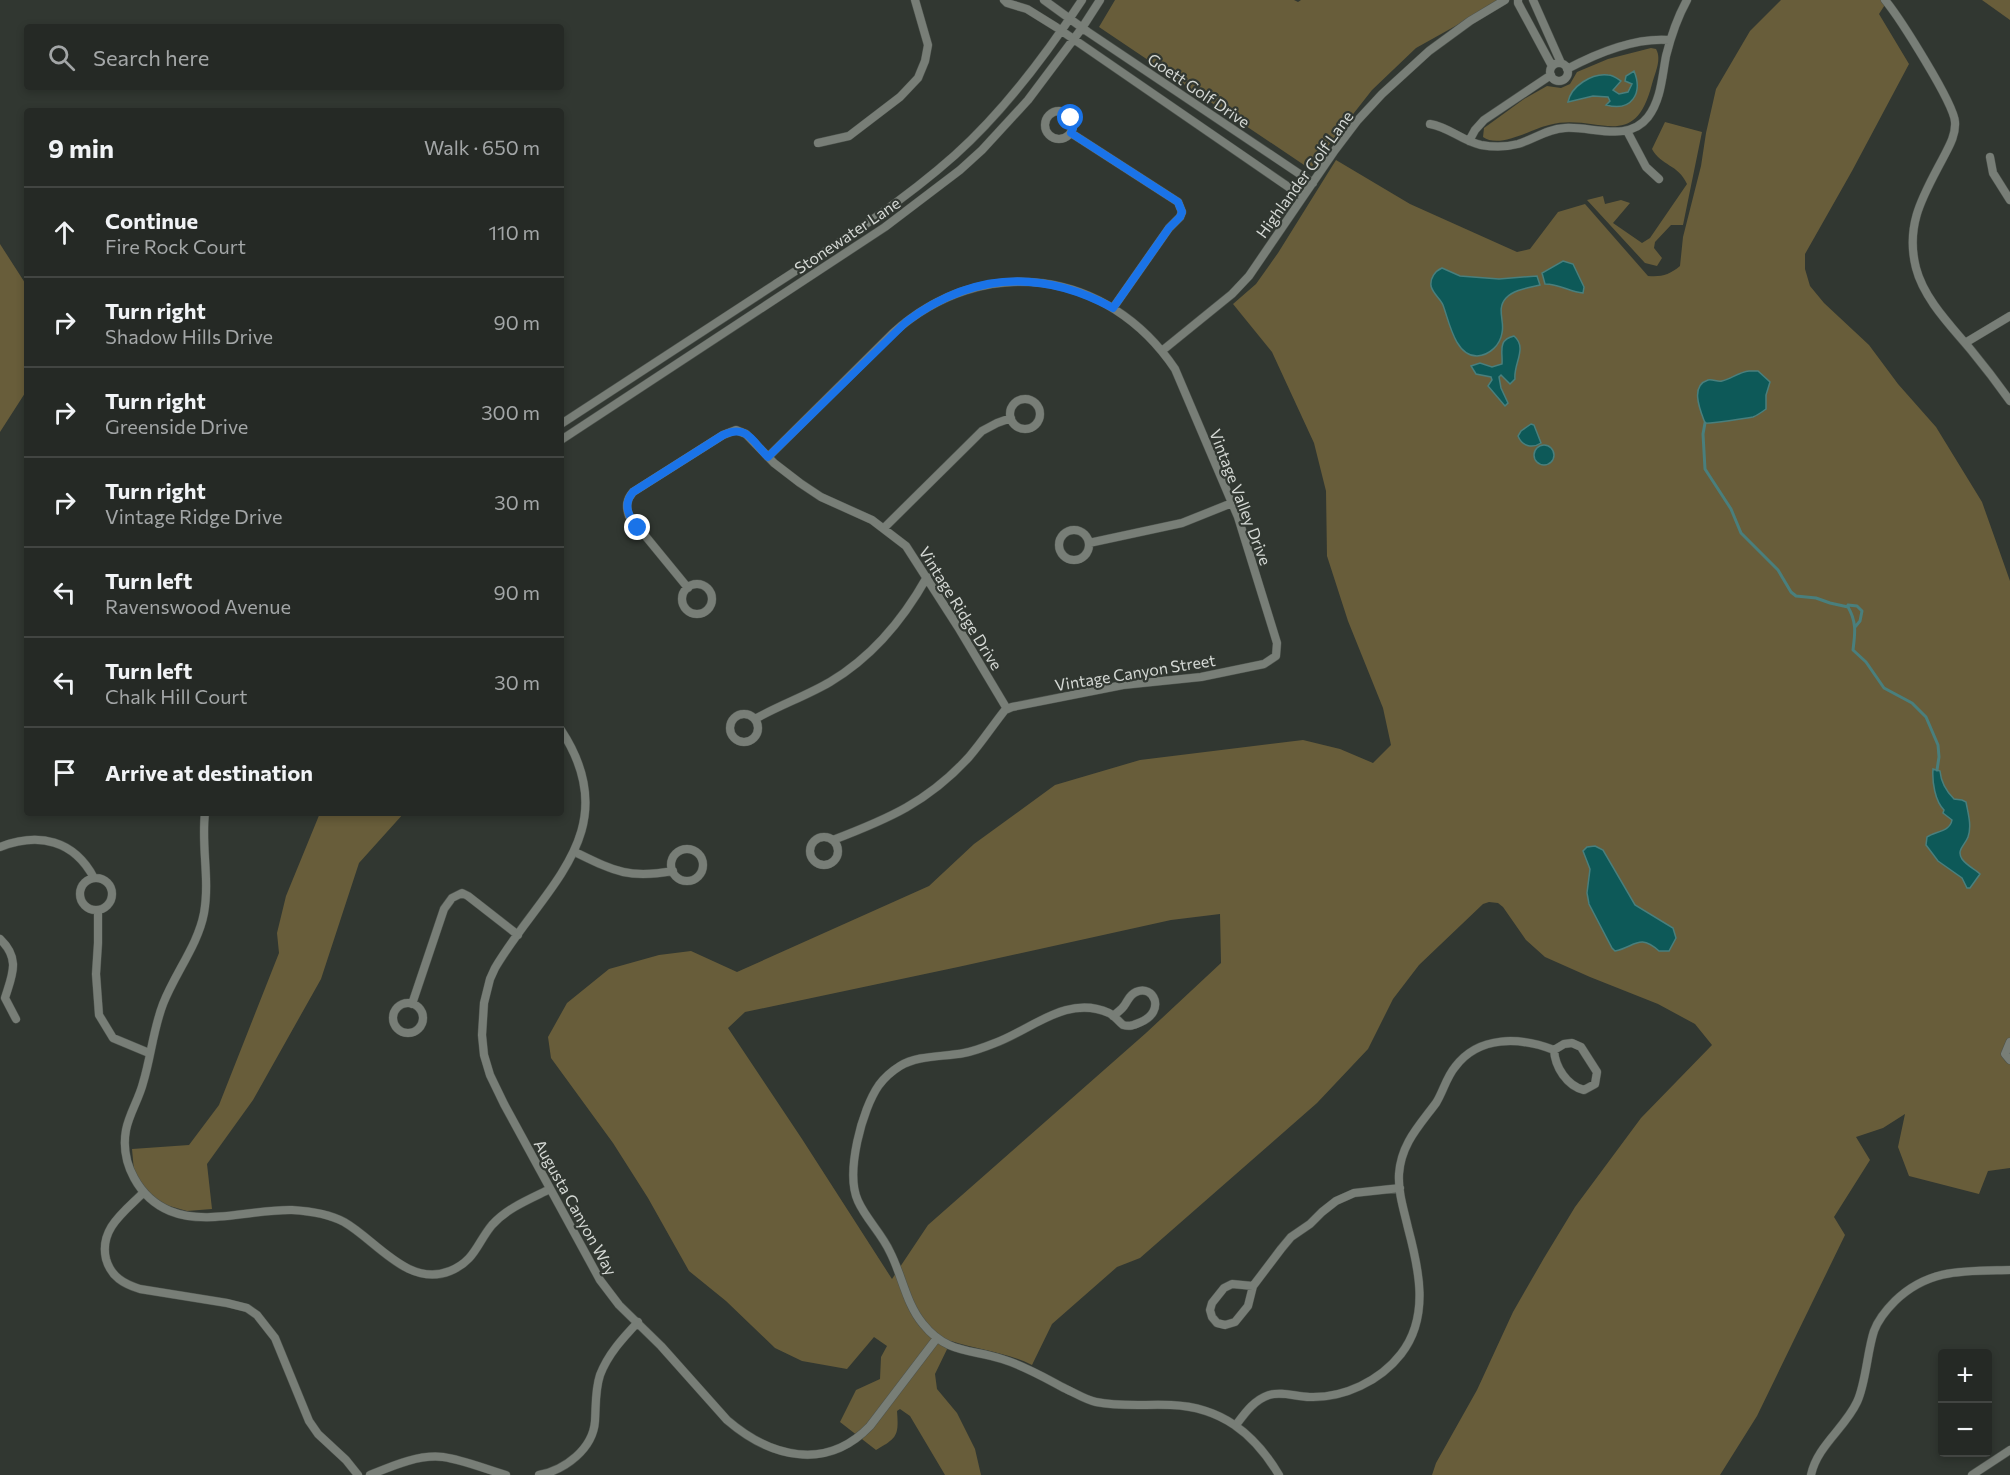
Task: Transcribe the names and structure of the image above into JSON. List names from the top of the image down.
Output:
{
  "streets": {
    "street": [
      "Goett Golf Drive",
      "Highlander Golf Lane",
      "Stonewater Lane",
      "Vintage Valley Drive",
      "Vintage Ridge Drive",
      "Vintage Canyon Street",
      "Augusta Canyon Way"
    ]
  },
  "crossings": [
    ["Goett Golf Drive", "Highlander Golf Lane"],
    ["Goett Golf Drive", "Stonewater Lane"],
    ["Highlander Golf Lane", "Vintage Valley Drive"],
    ["Vintage Valley Drive", "Vintage Ridge Drive"],
    ["Vintage Valley Drive", "Vintage Canyon Street"],
    ["Vintage Ridge Drive", "Vintage Canyon Street"]
  ],
  "page": {
    "search": "Search here",
    "heading": ["9 min", "Walk · 650 m"],
    "list": [
      ["Continue", "Fire Rock Court", "110 m"],
      ["Turn right", "Shadow Hills Drive", "90 m"],
      ["Turn right", "Greenside Drive", "300 m"],
      ["Turn right", "Vintage Ridge Drive", "30 m"],
      ["Turn left", "Ravenswood Avenue", "90 m"],
      ["Turn left", "Chalk Hill Court", "30 m"],
      "Arrive at destination"
    ],
    "map_buttons": ["+", "−"]
  }
}
